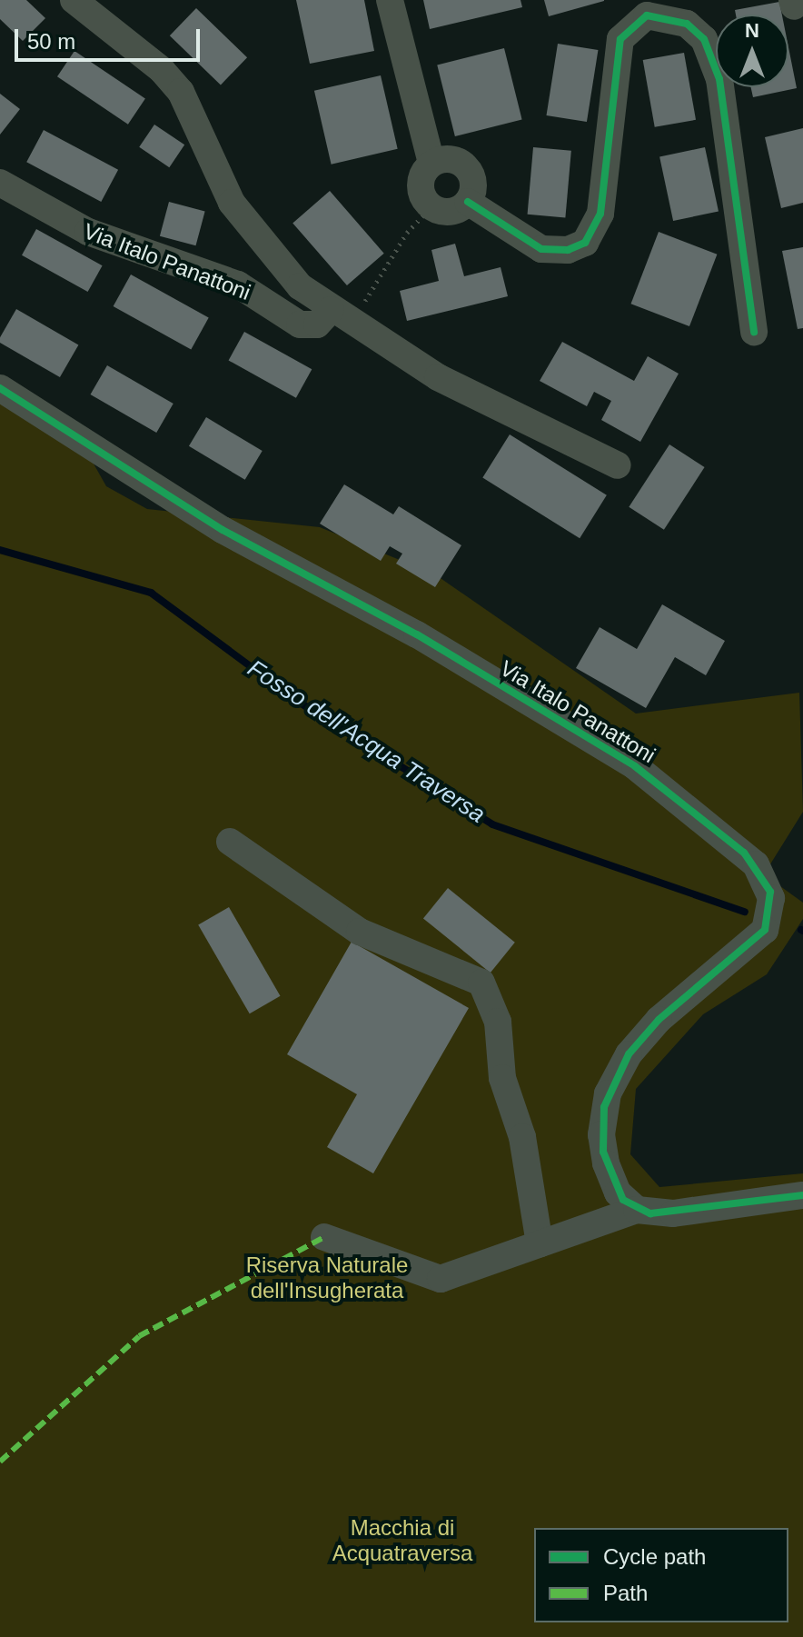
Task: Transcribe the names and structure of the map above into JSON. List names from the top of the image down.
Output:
{
  "streets": {
    "street": ["Via Italo Panattoni"]
  },
  "water": ["Fosso dell'Acqua Traversa"],
  "parks": ["Riserva Naturale dell'Insugherata", "Macchia di Acquatraversa"],
  "legend": ["Cycle path", "Path"],
  "scale_bar": "50 m",
  "north": "top"
}
